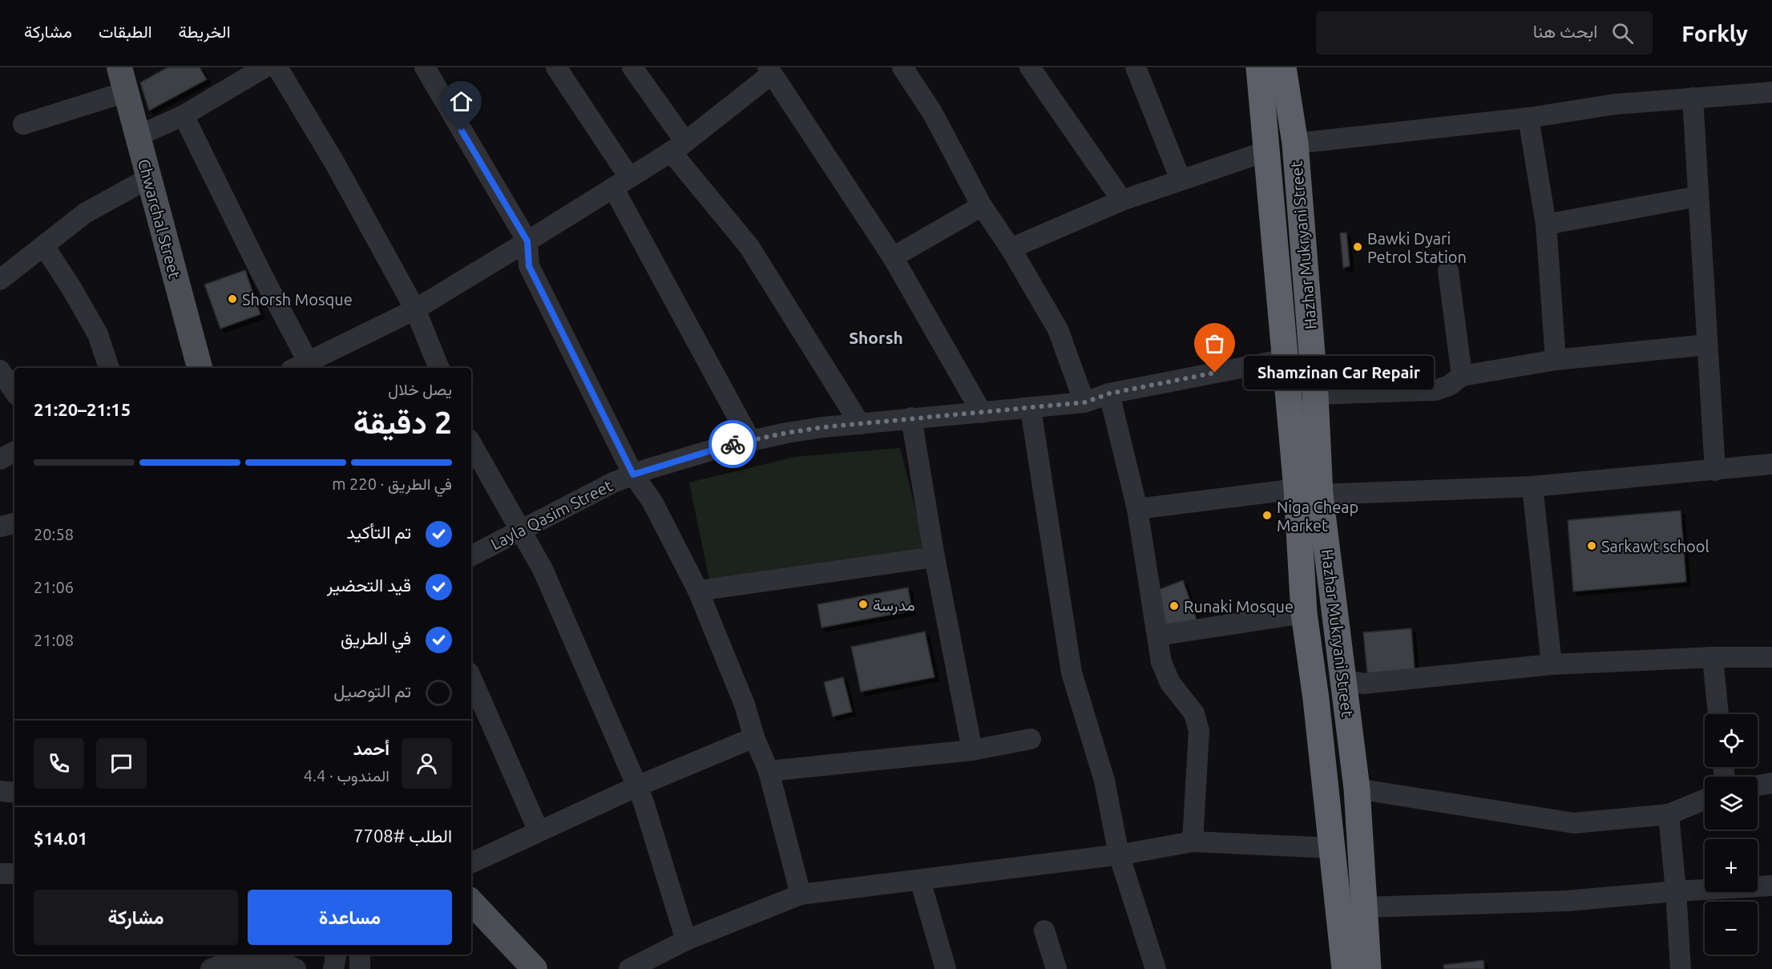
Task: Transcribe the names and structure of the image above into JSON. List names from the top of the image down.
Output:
{
  "streets": {
    "highway": ["Hazhar Mukryani Street"],
    "main road": ["Chwarchal Street"],
    "street": ["Layla Qasim Street"]
  },
  "crossings": [
    ["Hazhar Mukryani Street", "Layla Qasim Street"]
  ],
  "districts": ["Shorsh"],
  "places": [
    "Bawki Dyari Petrol Station",
    "Shorsh Mosque",
    "Shamzinan Car Repair",
    "Niga Cheap Market",
    "Sarkawt school",
    "مدرسة",
    "Runaki Mosque"
  ],
  "page": {
    "header": "Forkly",
    "search": "ابحث هنا",
    "nav": ["الخريطة", "الطبقات", "مشاركة"],
    "bubble": "Shamzinan Car Repair",
    "heading": ["2 دقيقة", "يصل خلال", "21:15–21:20"],
    "panel": [
      "أحمد",
      "المندوب · 4.4",
      "الطلب #7708",
      "$14.01"
    ],
    "bar": "في الطريق · 220 m",
    "list": [
      ["تم التأكيد", "20:58"],
      ["قيد التحضير", "21:06"],
      ["في الطريق", "21:08"],
      "تم التوصيل"
    ],
    "map_buttons": ["+", "−"],
    "buttons": ["مساعدة", "مشاركة"]
  }
}
